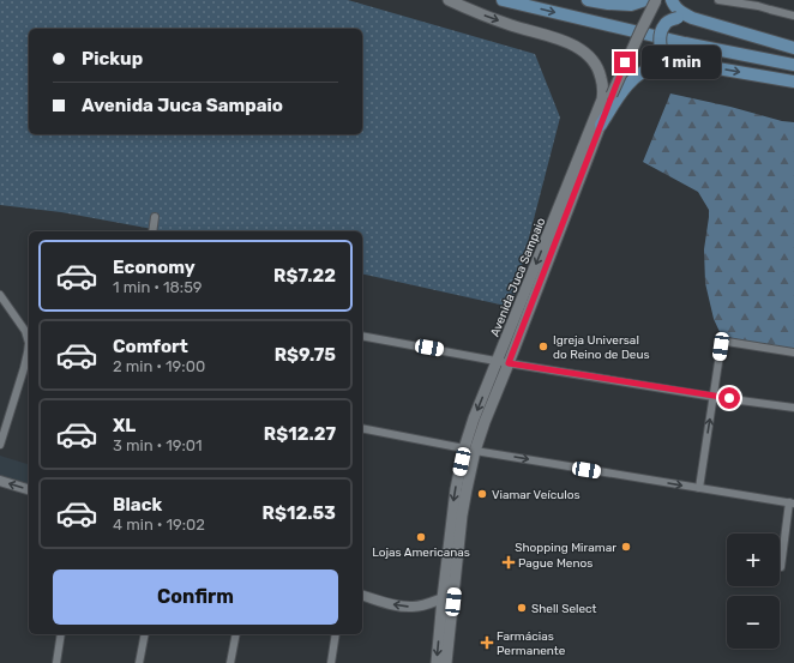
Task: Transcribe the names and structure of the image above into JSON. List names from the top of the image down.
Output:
{
  "streets": {
    "main road": ["Avenida Juca Sampaio"]
  },
  "places": {
    "other": [
      "Igreja Universal do Reino de Deus",
      "Viamar Veículos",
      "Lojas Americanas",
      "Shopping Miramar",
      "Shell Select"
    ],
    "health": ["Pague Menos", "Farmácias Permanente"]
  },
  "page": {
    "banner": ["Pickup", "Avenida Juca Sampaio"],
    "bubble": "1 min",
    "list": [
      {
        "name": "Economy",
        "note": "1 min · 18:59",
        "value": "R$7.22"
      },
      {
        "name": "Comfort",
        "note": "2 min · 19:00",
        "value": "R$9.75"
      },
      {
        "name": "XL",
        "note": "3 min · 19:01",
        "value": "R$12.27"
      },
      {
        "name": "Black",
        "note": "4 min · 19:02",
        "value": "R$12.53"
      }
    ],
    "map_buttons": ["+", "−"],
    "buttons": "Confirm"
  }
}
